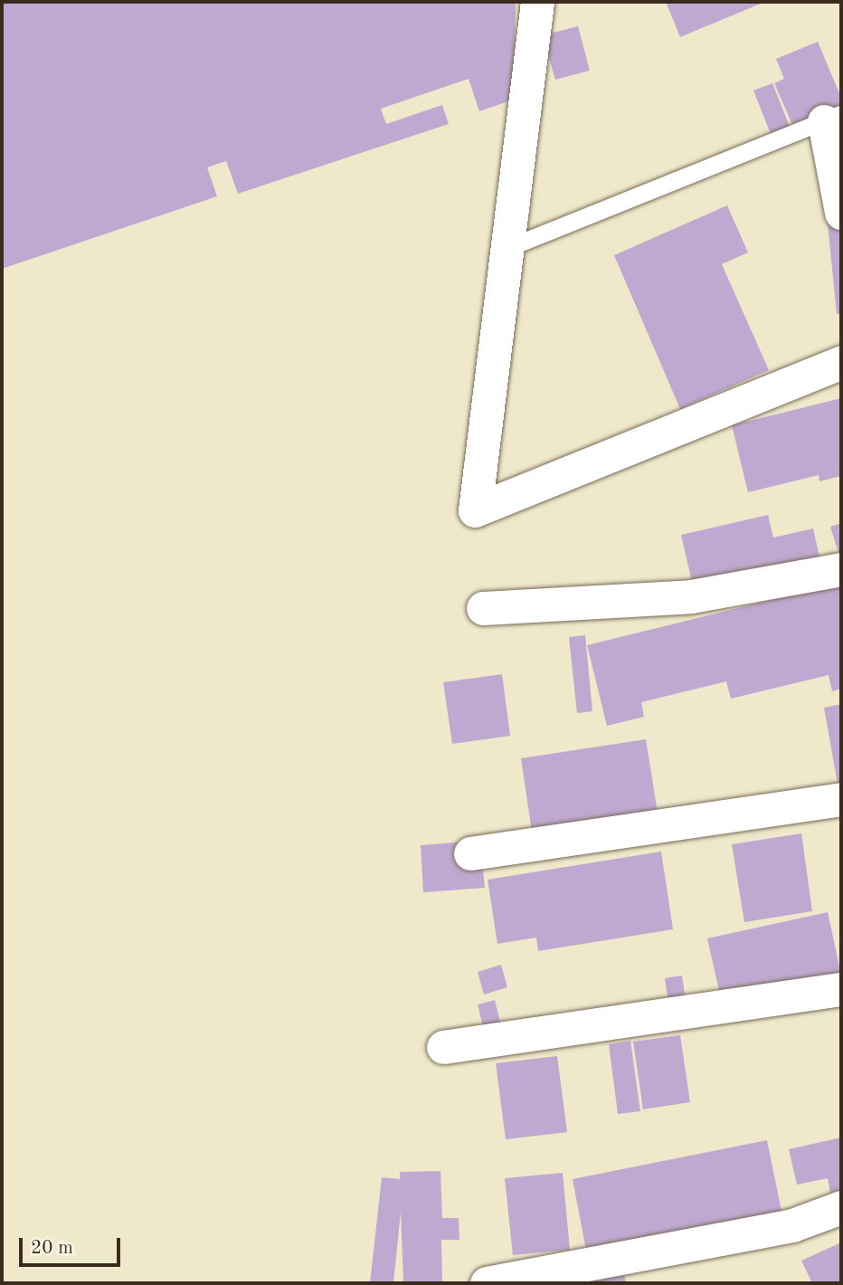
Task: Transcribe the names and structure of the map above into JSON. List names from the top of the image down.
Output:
{
  "scale_bar": "20 m"
}
